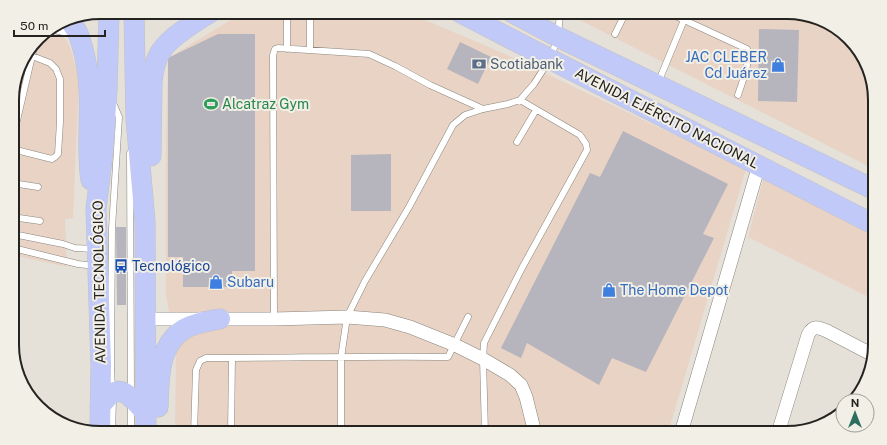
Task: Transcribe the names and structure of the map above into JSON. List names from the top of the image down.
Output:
{
  "streets": {
    "main road": ["AVENIDA EJÉRCITO NACIONAL", "AVENIDA TECNOLÓGICO"]
  },
  "places": {
    "bank": ["Scotiabank"],
    "shop": ["JAC CLEBER Cd Juárez", "Subaru", "The Home Depot"],
    "sports": ["Alcatraz Gym"],
    "bus stop": ["Tecnológico"]
  },
  "scale_bar": "50 m",
  "north": "top"
}
